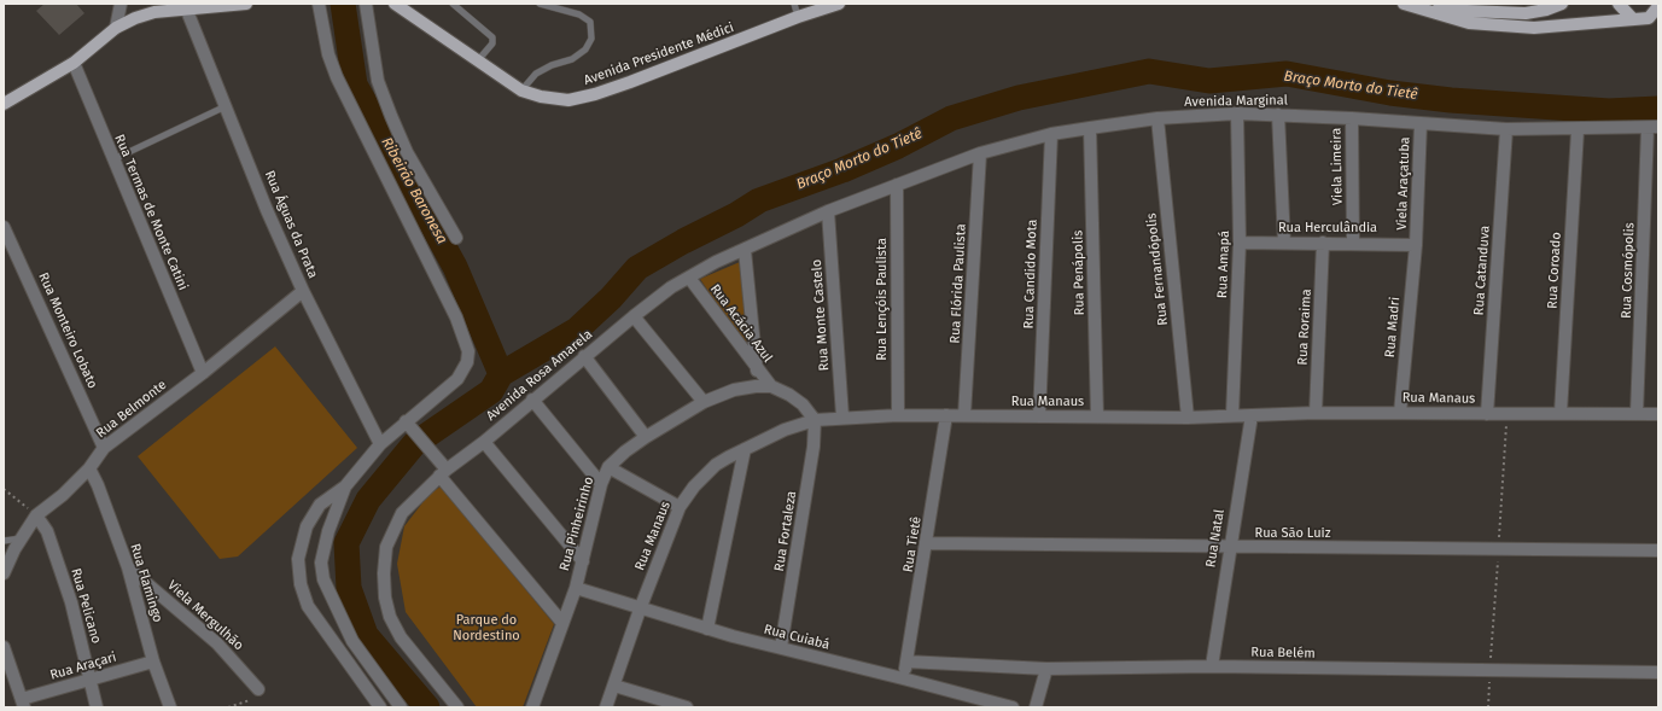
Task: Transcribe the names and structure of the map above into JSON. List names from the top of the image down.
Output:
{
  "streets": {
    "main road": ["Avenida Presidente Médici"],
    "street": [
      "Avenida Marginal",
      "Viela Limeira",
      "Viela Araçatuba",
      "Rua Termas de Monte Catini",
      "Rua Águas da Prata",
      "Rua Herculândia",
      "Rua Amapá",
      "Rua Fernandópolis",
      "Rua Catanduva",
      "Rua Coroado",
      "Rua Cosmópolis",
      "Rua Penápolis",
      "Rua Candido Mota",
      "Rua Flórida Paulista",
      "Rua Lençóis Paulista",
      "Rua Monte Castelo",
      "Rua Acácia Azul",
      "Rua Roraima",
      "Rua Madri",
      "Rua Monteiro Lobato",
      "Avenida Rosa Amarela",
      "Rua Manaus",
      "Rua Belmonte",
      "Rua Pinheirinho",
      "Rua Fortaleza",
      "Rua São Luiz",
      "Rua Natal",
      "Rua Tietê",
      "Rua Flamingo",
      "Rua Pelicano",
      "Viela Mergulhão",
      "Rua Cuiabá",
      "Rua Belém",
      "Rua Araçari"
    ]
  },
  "crossings": [
    ["Avenida Marginal", "Viela Limeira"],
    ["Avenida Marginal", "Viela Araçatuba"],
    ["Avenida Marginal", "Rua Amapá"],
    ["Avenida Marginal", "Rua Fernandópolis"],
    ["Avenida Marginal", "Rua Catanduva"],
    ["Avenida Marginal", "Rua Coroado"],
    ["Avenida Marginal", "Rua Cosmópolis"],
    ["Avenida Marginal", "Rua Penápolis"],
    ["Avenida Marginal", "Rua Candido Mota"],
    ["Avenida Marginal", "Rua Flórida Paulista"],
    ["Avenida Marginal", "Rua Lençóis Paulista"],
    ["Avenida Marginal", "Rua Monte Castelo"],
    ["Avenida Marginal", "Avenida Rosa Amarela"],
    ["Viela Limeira", "Rua Herculândia"],
    ["Viela Araçatuba", "Rua Herculândia"],
    ["Viela Araçatuba", "Rua Madri"],
    ["Rua Termas de Monte Catini", "Rua Belmonte"],
    ["Rua Águas da Prata", "Rua Belmonte"],
    ["Rua Herculândia", "Rua Amapá"],
    ["Rua Herculândia", "Rua Roraima"],
    ["Rua Herculândia", "Rua Madri"],
    ["Rua Amapá", "Rua Manaus"],
    ["Rua Fernandópolis", "Rua Manaus"],
    ["Rua Catanduva", "Rua Manaus"],
    ["Rua Coroado", "Rua Manaus"],
    ["Rua Cosmópolis", "Rua Manaus"],
    ["Rua Penápolis", "Rua Manaus"],
    ["Rua Candido Mota", "Rua Manaus"],
    ["Rua Flórida Paulista", "Rua Manaus"],
    ["Rua Lençóis Paulista", "Rua Manaus"],
    ["Rua Monte Castelo", "Avenida Rosa Amarela"],
    ["Rua Monte Castelo", "Rua Manaus"],
    ["Rua Acácia Azul", "Avenida Rosa Amarela"],
    ["Rua Acácia Azul", "Rua Pinheirinho"],
    ["Rua Roraima", "Rua Manaus"],
    ["Rua Madri", "Rua Manaus"],
    ["Rua Monteiro Lobato", "Rua Belmonte"],
    ["Rua Manaus", "Rua Fortaleza"],
    ["Rua Manaus", "Rua Natal"],
    ["Rua Manaus", "Rua Tietê"],
    ["Rua Manaus", "Rua Cuiabá"],
    ["Rua Belmonte", "Rua Flamingo"],
    ["Rua Belmonte", "Rua Pelicano"],
    ["Rua Pinheirinho", "Rua Cuiabá"],
    ["Rua Fortaleza", "Rua Cuiabá"],
    ["Rua São Luiz", "Rua Natal"],
    ["Rua São Luiz", "Rua Tietê"],
    ["Rua Natal", "Rua Belém"],
    ["Rua Tietê", "Rua Cuiabá"],
    ["Rua Tietê", "Rua Belém"],
    ["Rua Flamingo", "Viela Mergulhão"],
    ["Rua Flamingo", "Rua Araçari"],
    ["Rua Pelicano", "Rua Araçari"]
  ],
  "water": ["Braço Morto do Tietê", "Ribeirão Baronesa"],
  "parks": ["Parque do Nordestino"]
}
